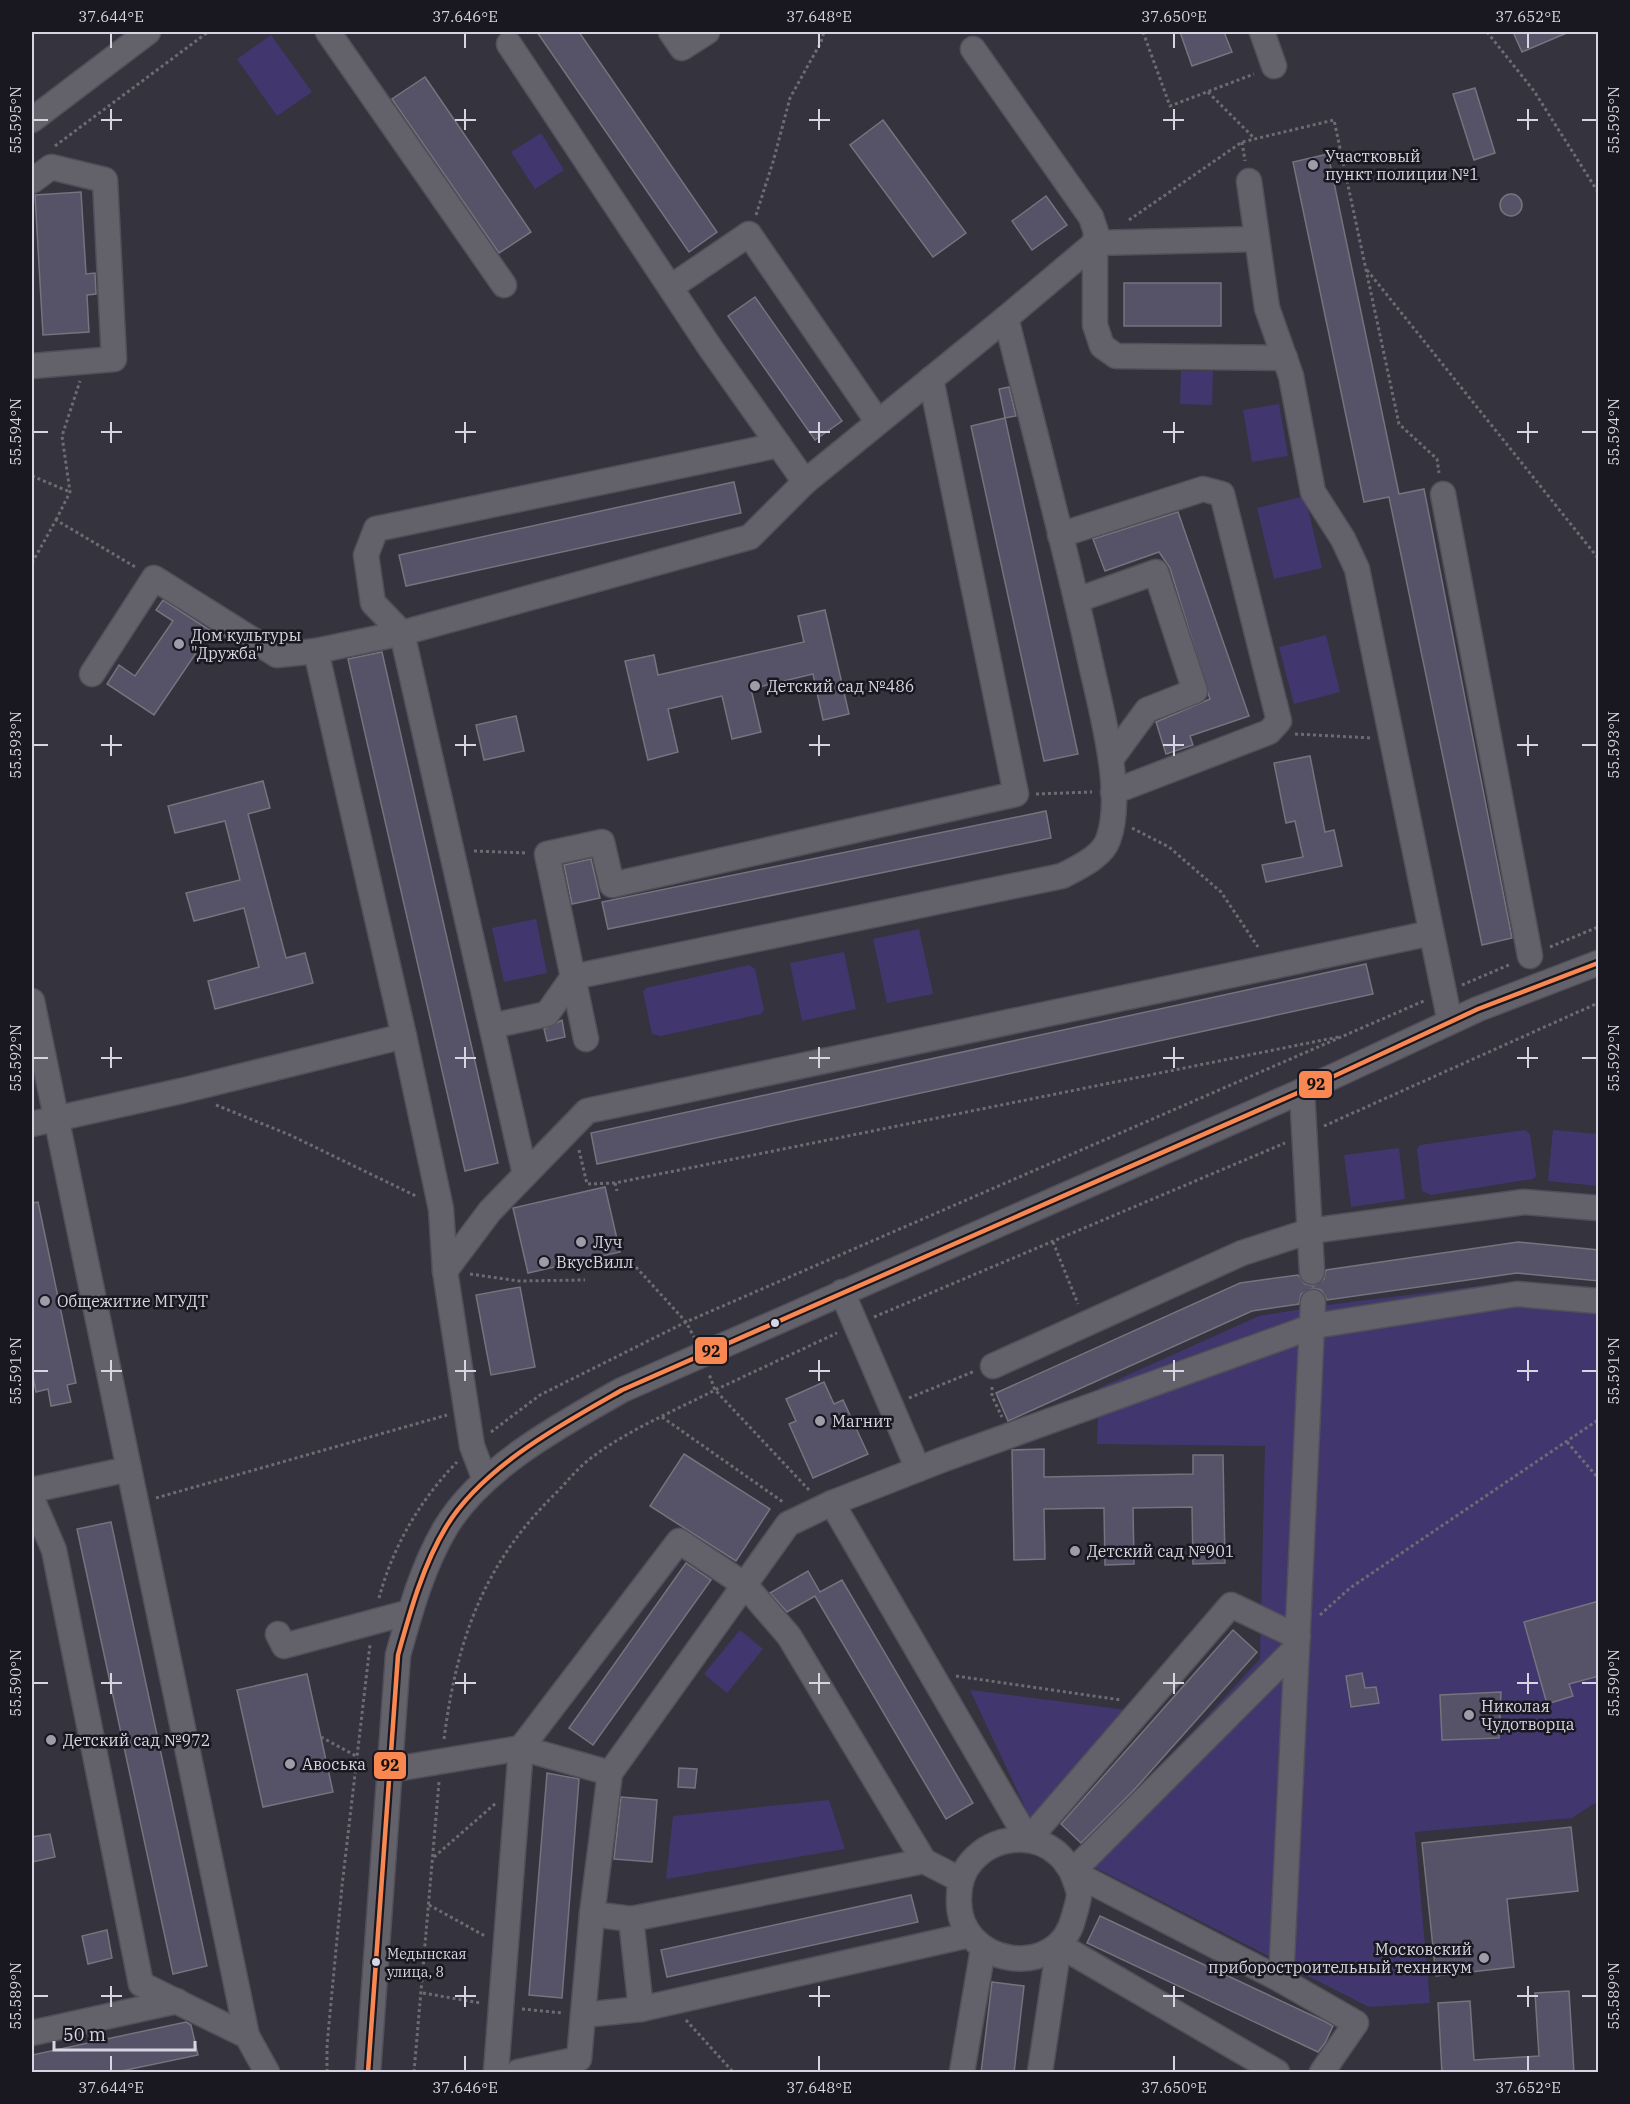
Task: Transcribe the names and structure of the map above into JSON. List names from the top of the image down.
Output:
{
  "places": [
    "Участковый пункт полиции №1",
    "Дом культуры \"Дружба\"",
    "Детский сад №486",
    "Луч",
    "ВкусВилл",
    "Общежитие МГУДТ",
    "Магнит",
    "Детский сад №901",
    "Николая Чудотворца",
    "Детский сад №972",
    "Авоська",
    "Московский приборостроительный техникум",
    "Медынская улица, 8"
  ],
  "lines": ["transit line 92"],
  "scale_bar": "50 m",
  "coordinates": [
    "37.644°E",
    "37.646°E",
    "37.648°E",
    "37.650°E",
    "37.652°E",
    "55.595°N",
    "55.594°N",
    "55.593°N",
    "55.592°N",
    "55.591°N",
    "55.590°N",
    "55.589°N"
  ]
}
